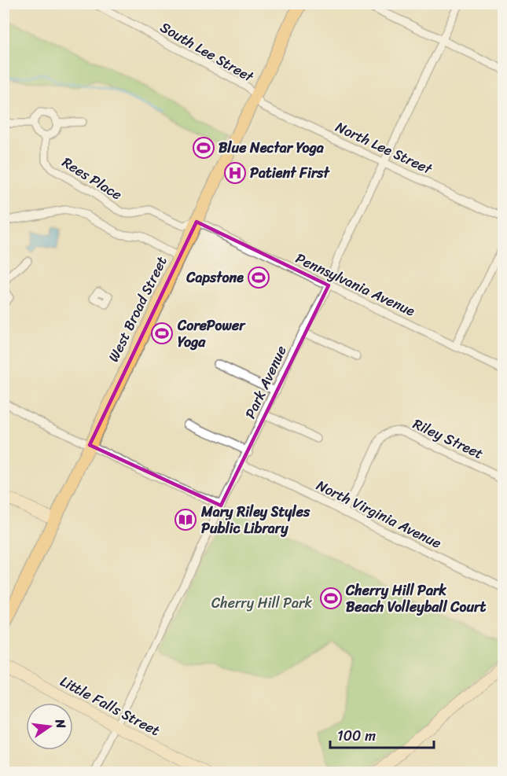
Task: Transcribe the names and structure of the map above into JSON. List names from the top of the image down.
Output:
{
  "streets": {
    "main road": ["West Broad Street"],
    "street": [
      "South Lee Street",
      "North Lee Street",
      "Rees Place",
      "Pennsylvania Avenue",
      "Park Avenue",
      "Riley Street",
      "North Virginia Avenue",
      "Little Falls Street"
    ]
  },
  "crossings": [
    ["South Lee Street", "North Lee Street"],
    ["South Lee Street", "West Broad Street"],
    ["North Lee Street", "West Broad Street"],
    ["North Lee Street", "Park Avenue"],
    ["Rees Place", "Pennsylvania Avenue"],
    ["Rees Place", "West Broad Street"],
    ["Pennsylvania Avenue", "West Broad Street"],
    ["Pennsylvania Avenue", "Park Avenue"],
    ["Park Avenue", "North Virginia Avenue"],
    ["Park Avenue", "Little Falls Street"],
    ["Riley Street", "North Virginia Avenue"]
  ],
  "parks": ["Cherry Hill Park"],
  "places": {
    "sports": [
      "Blue Nectar Yoga",
      "Capstone",
      "CorePower Yoga",
      "Cherry Hill Park Beach Volleyball Court"
    ],
    "hospital": ["Patient First"],
    "library": ["Mary Riley Styles Public Library"]
  },
  "scale_bar": "100 m",
  "north": "right"
}
